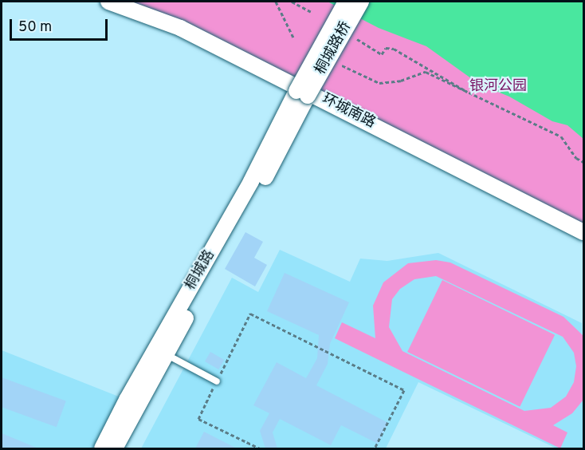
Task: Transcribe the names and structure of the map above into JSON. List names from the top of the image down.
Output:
{
  "streets": {
    "street": ["桐城路桥", "环城南路", "桐城路"]
  },
  "crossings": [
    ["桐城路桥", "桐城路"]
  ],
  "parks": ["银河公园"],
  "scale_bar": "50 m"
}
